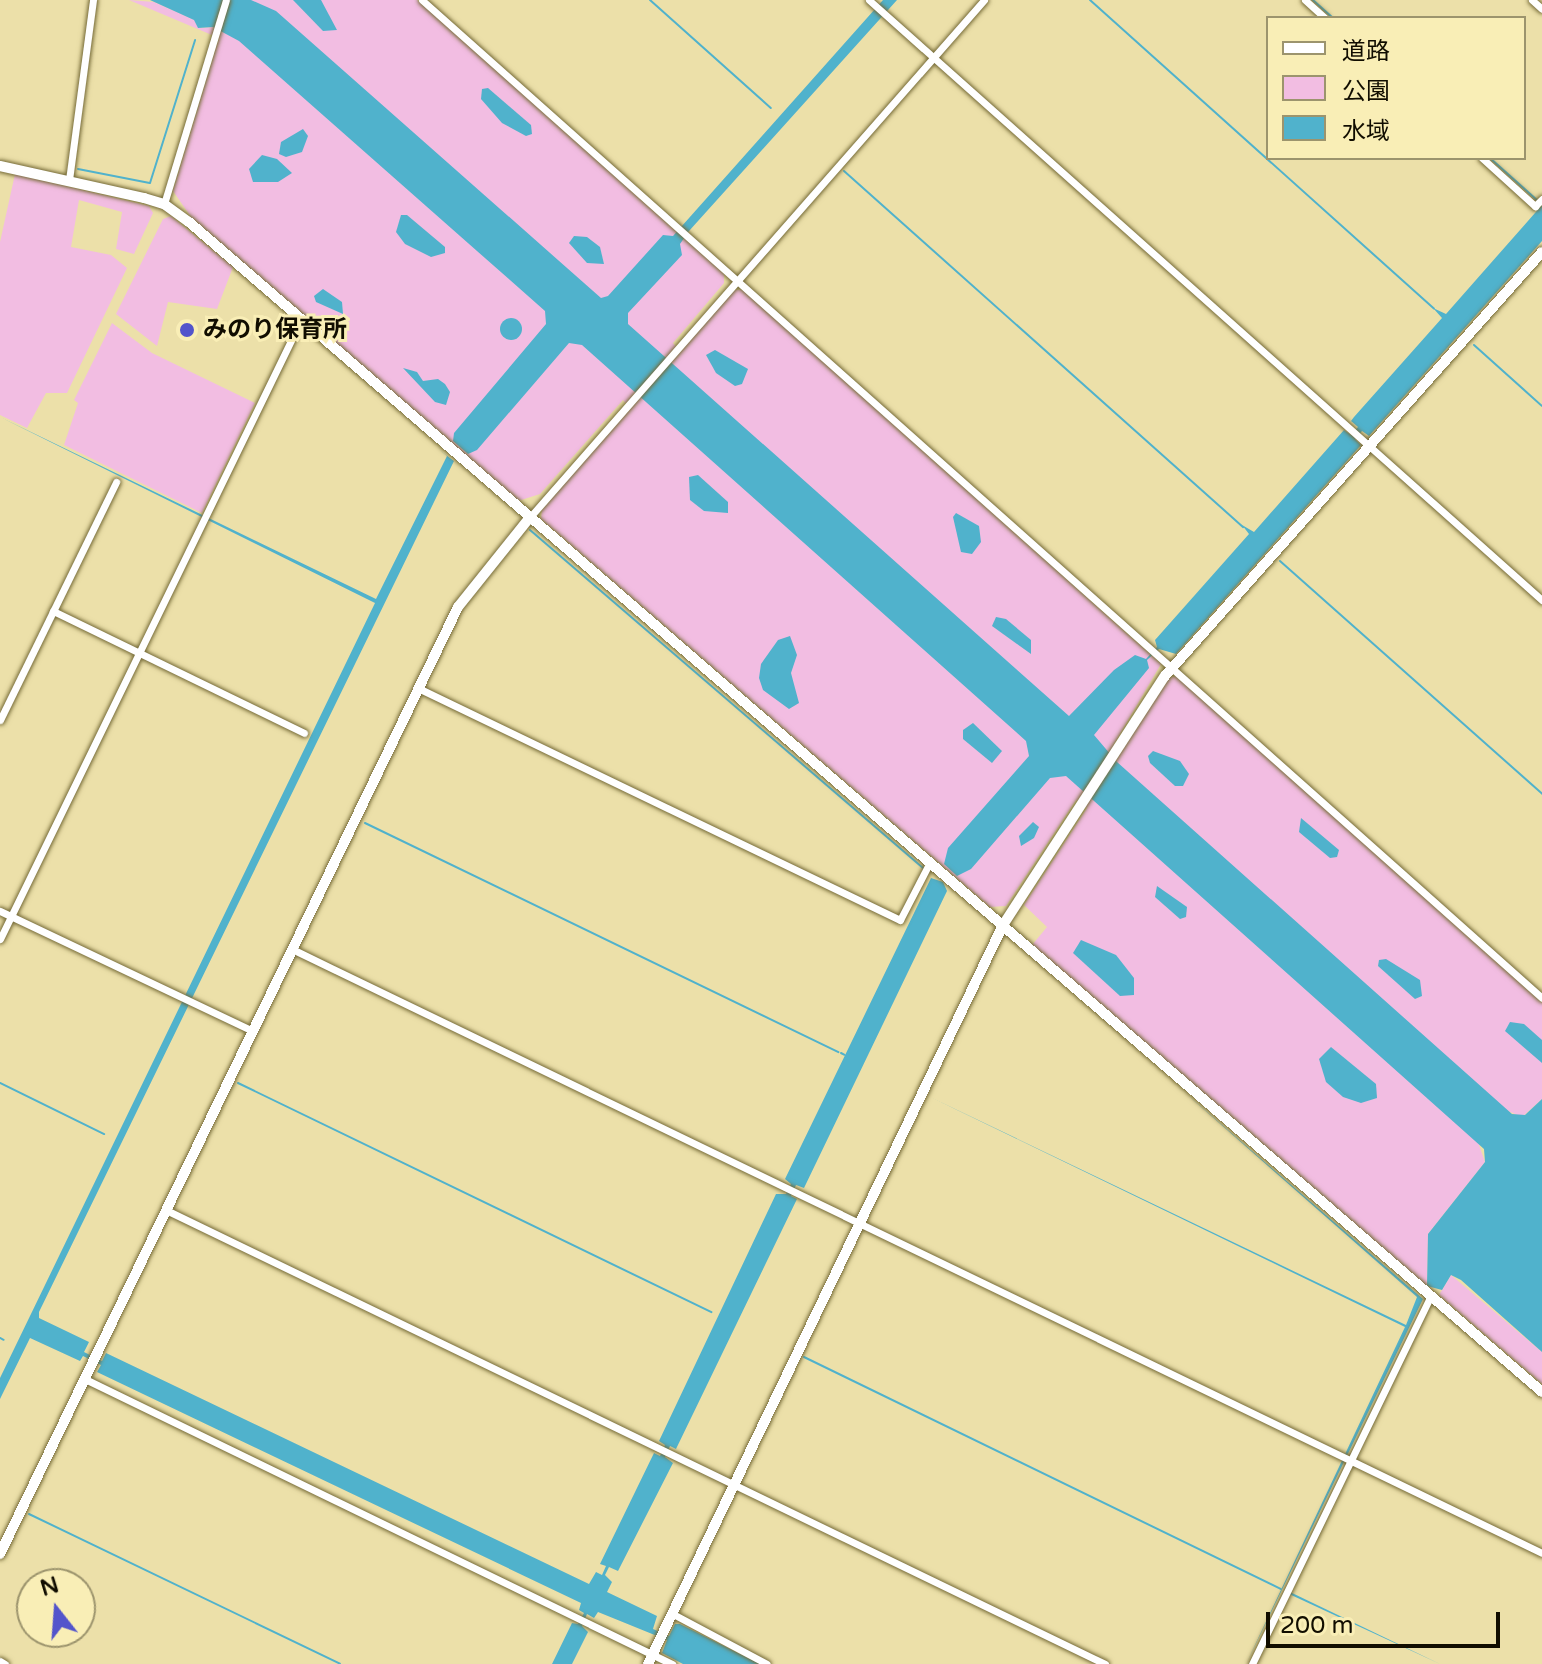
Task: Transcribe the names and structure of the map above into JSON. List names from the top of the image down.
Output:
{
  "places": ["みのり保育所"],
  "legend": ["道路", "公園", "水域"],
  "scale_bar": "200 m",
  "north": "top"
}
